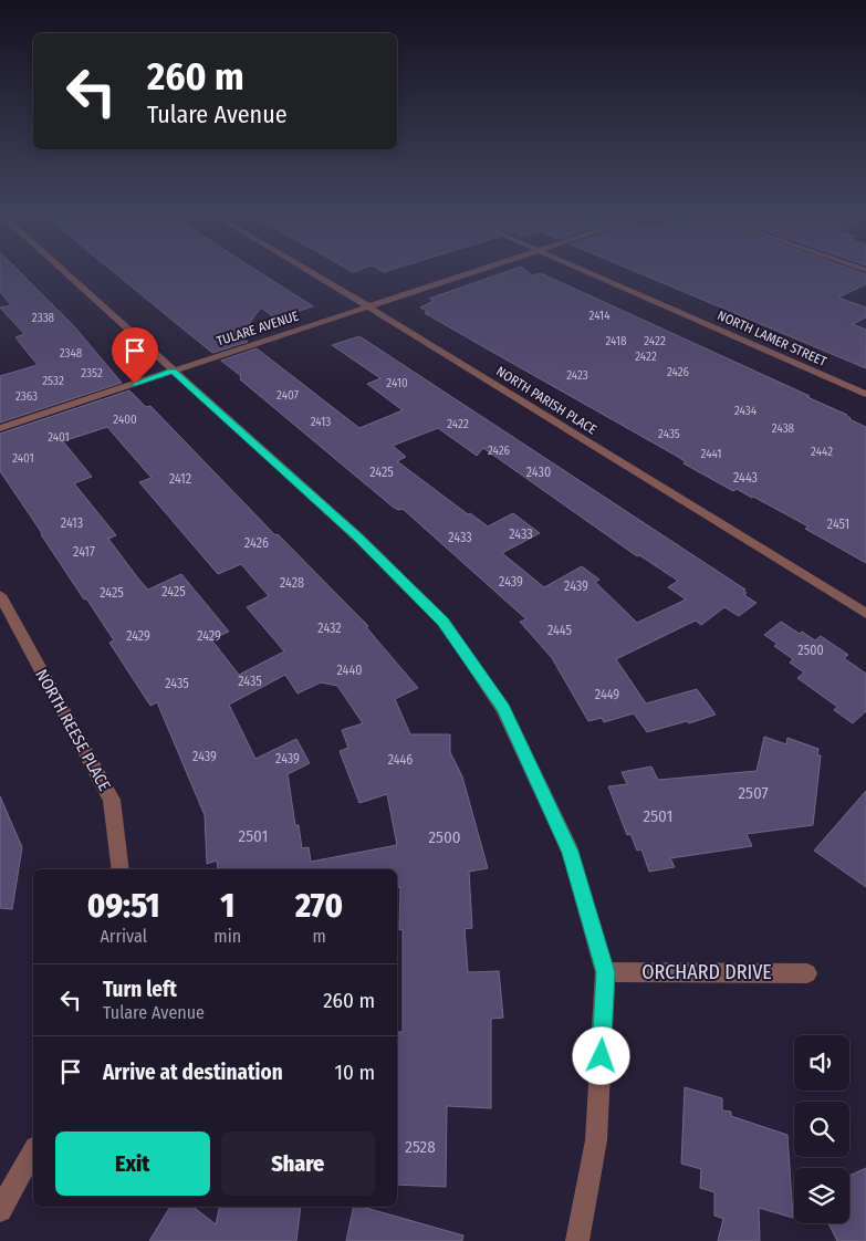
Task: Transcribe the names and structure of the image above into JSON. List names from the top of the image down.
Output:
{
  "streets": {
    "street": [
      "TULARE AVENUE",
      "NORTH LAMER STREET",
      "NORTH PARISH PLACE",
      "NORTH REESE PLACE",
      "ORCHARD DRIVE"
    ]
  },
  "crossings": [
    ["TULARE AVENUE", "NORTH PARISH PLACE"]
  ],
  "house_numbers": [
    "2414",
    "2338",
    "2418",
    "2422",
    "2348",
    "2422",
    "2426",
    "2352",
    "2423",
    "2532",
    "2410",
    "2407",
    "2363",
    "2434",
    "2400",
    "2413",
    "2422",
    "2438",
    "2435",
    "2401",
    "2426",
    "2442",
    "2441",
    "2401",
    "2425",
    "2430",
    "2443",
    "2412",
    "2413",
    "2451",
    "2433",
    "2433",
    "2426",
    "2417",
    "2439",
    "2428",
    "2439",
    "2425",
    "2425",
    "2432",
    "2445",
    "2429",
    "2429",
    "2500",
    "2440",
    "2435",
    "2435",
    "2449",
    "2439",
    "2439",
    "2446",
    "2507",
    "2501",
    "2501",
    "2500",
    "2528"
  ],
  "page": {
    "turn": ["260 m", "Tulare Avenue"],
    "eta": [
      "09:51",
      "Arrival",
      "1",
      "min",
      "270",
      "m"
    ],
    "list": [
      {
        "name": "Turn left",
        "note": "Tulare Avenue",
        "value": "260 m"
      },
      {
        "name": "Arrive at destination",
        "value": "10 m"
      }
    ],
    "buttons": ["Exit", "Share"]
  }
}
